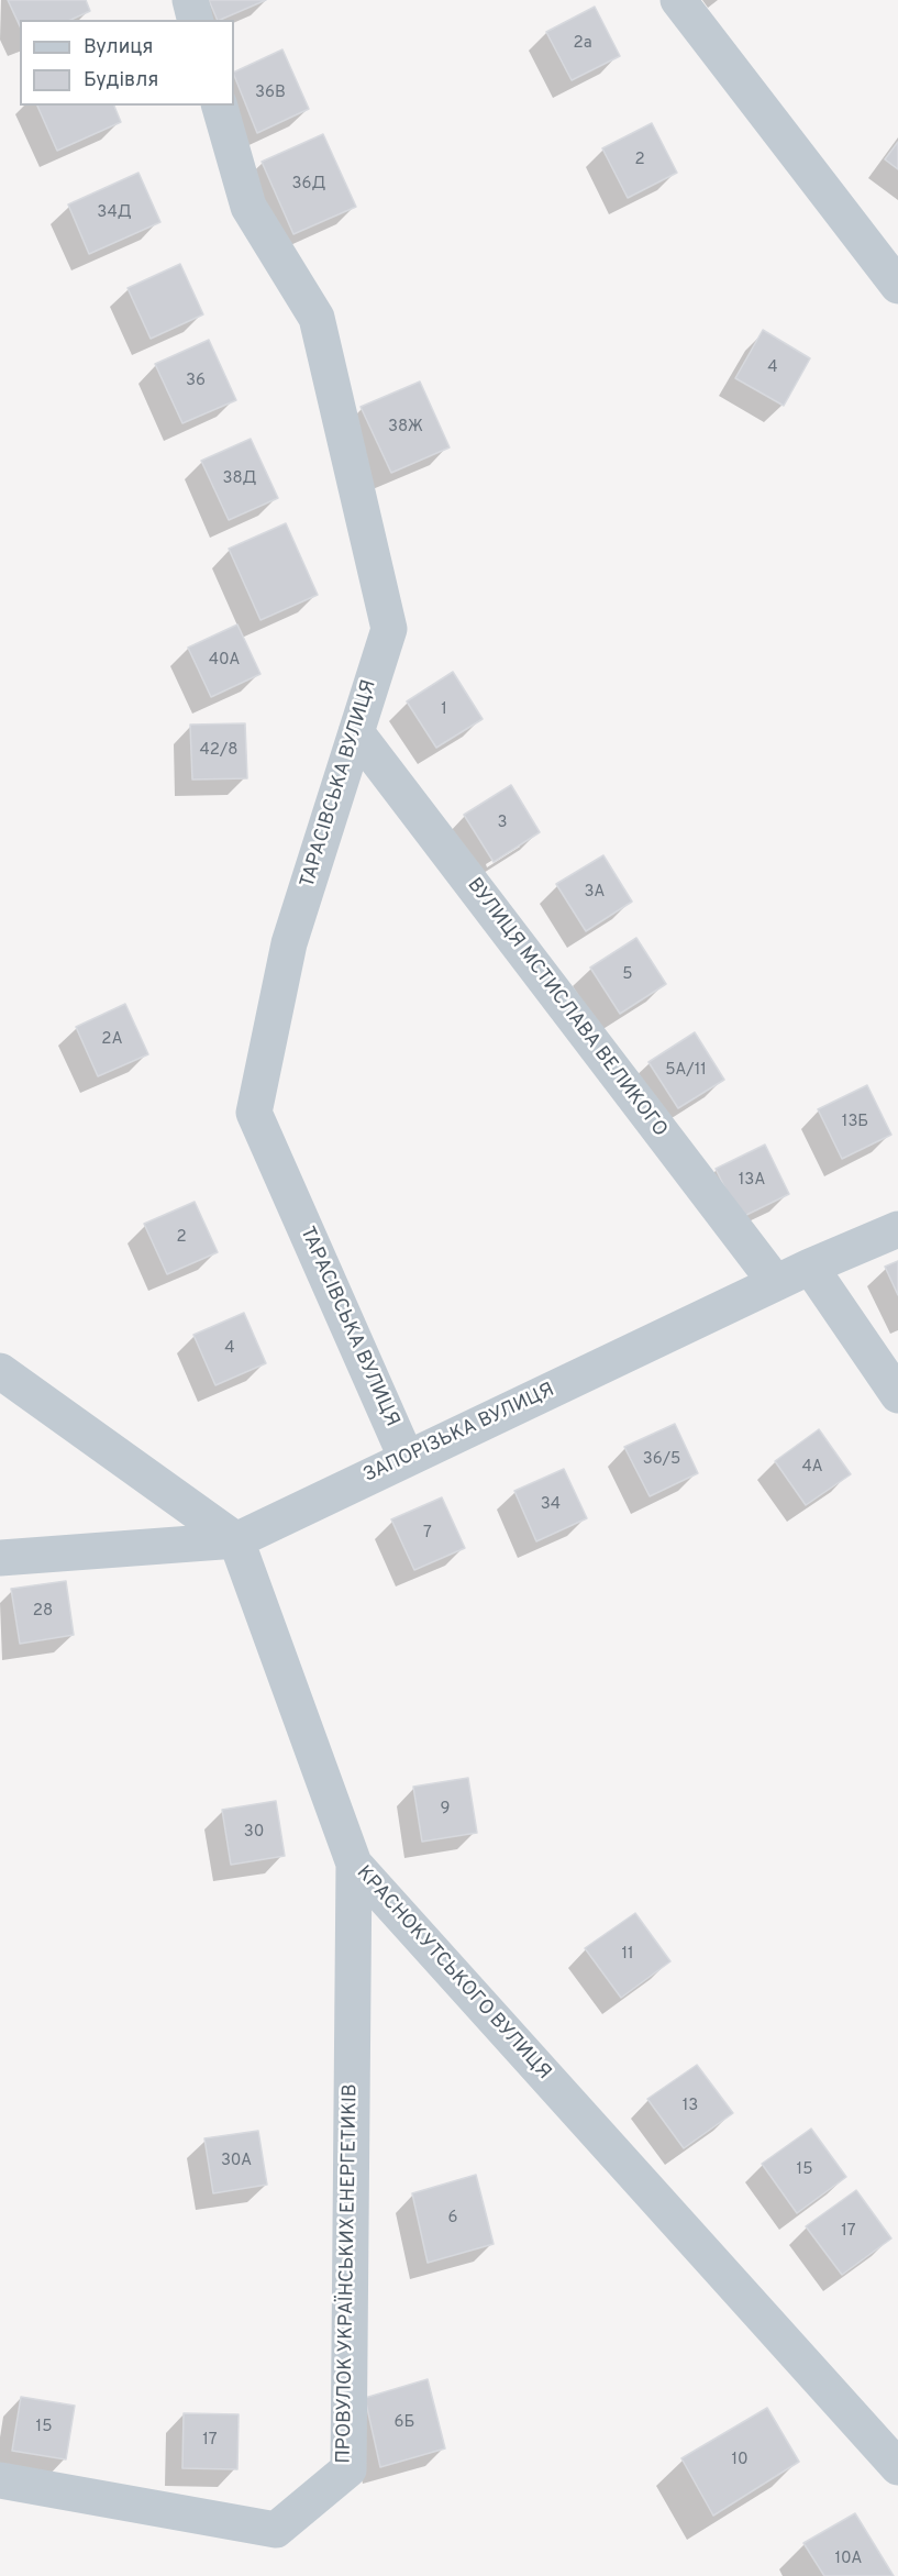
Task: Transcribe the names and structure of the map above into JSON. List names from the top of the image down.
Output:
{
  "streets": {
    "street": [
      "ТАРАСІВСЬКА ВУЛИЦЯ",
      "ВУЛИЦЯ МСТИСЛАВА ВЕЛИКОГО",
      "ЗАПОРІЗЬКА ВУЛИЦЯ",
      "КРАСНОКУТСЬКОГО ВУЛИЦЯ",
      "ПРОВУЛОК УКРАЇНСЬКИХ ЕНЕРГЕТИКІВ"
    ]
  },
  "crossings": [
    ["ТАРАСІВСЬКА ВУЛИЦЯ", "ВУЛИЦЯ МСТИСЛАВА ВЕЛИКОГО"],
    ["ТАРАСІВСЬКА ВУЛИЦЯ", "ЗАПОРІЗЬКА ВУЛИЦЯ"],
    ["ВУЛИЦЯ МСТИСЛАВА ВЕЛИКОГО", "ЗАПОРІЗЬКА ВУЛИЦЯ"],
    ["ЗАПОРІЗЬКА ВУЛИЦЯ", "КРАСНОКУТСЬКОГО ВУЛИЦЯ"],
    ["КРАСНОКУТСЬКОГО ВУЛИЦЯ", "ПРОВУЛОК УКРАЇНСЬКИХ ЕНЕРГЕТИКІВ"]
  ],
  "house_numbers": [
    "2а",
    "36В",
    "2",
    "36Д",
    "34Д",
    "4",
    "36",
    "38Ж",
    "38Д",
    "40А",
    "1",
    "42/8",
    "3",
    "3А",
    "5",
    "2А",
    "5А/11",
    "13Б",
    "13А",
    "2",
    "4",
    "36/5",
    "4А",
    "34",
    "7",
    "28",
    "9",
    "30",
    "11",
    "13",
    "30А",
    "15",
    "6",
    "17",
    "6Б",
    "15",
    "17",
    "10",
    "10А"
  ],
  "legend": ["Вулиця", "Будівля"]
}
